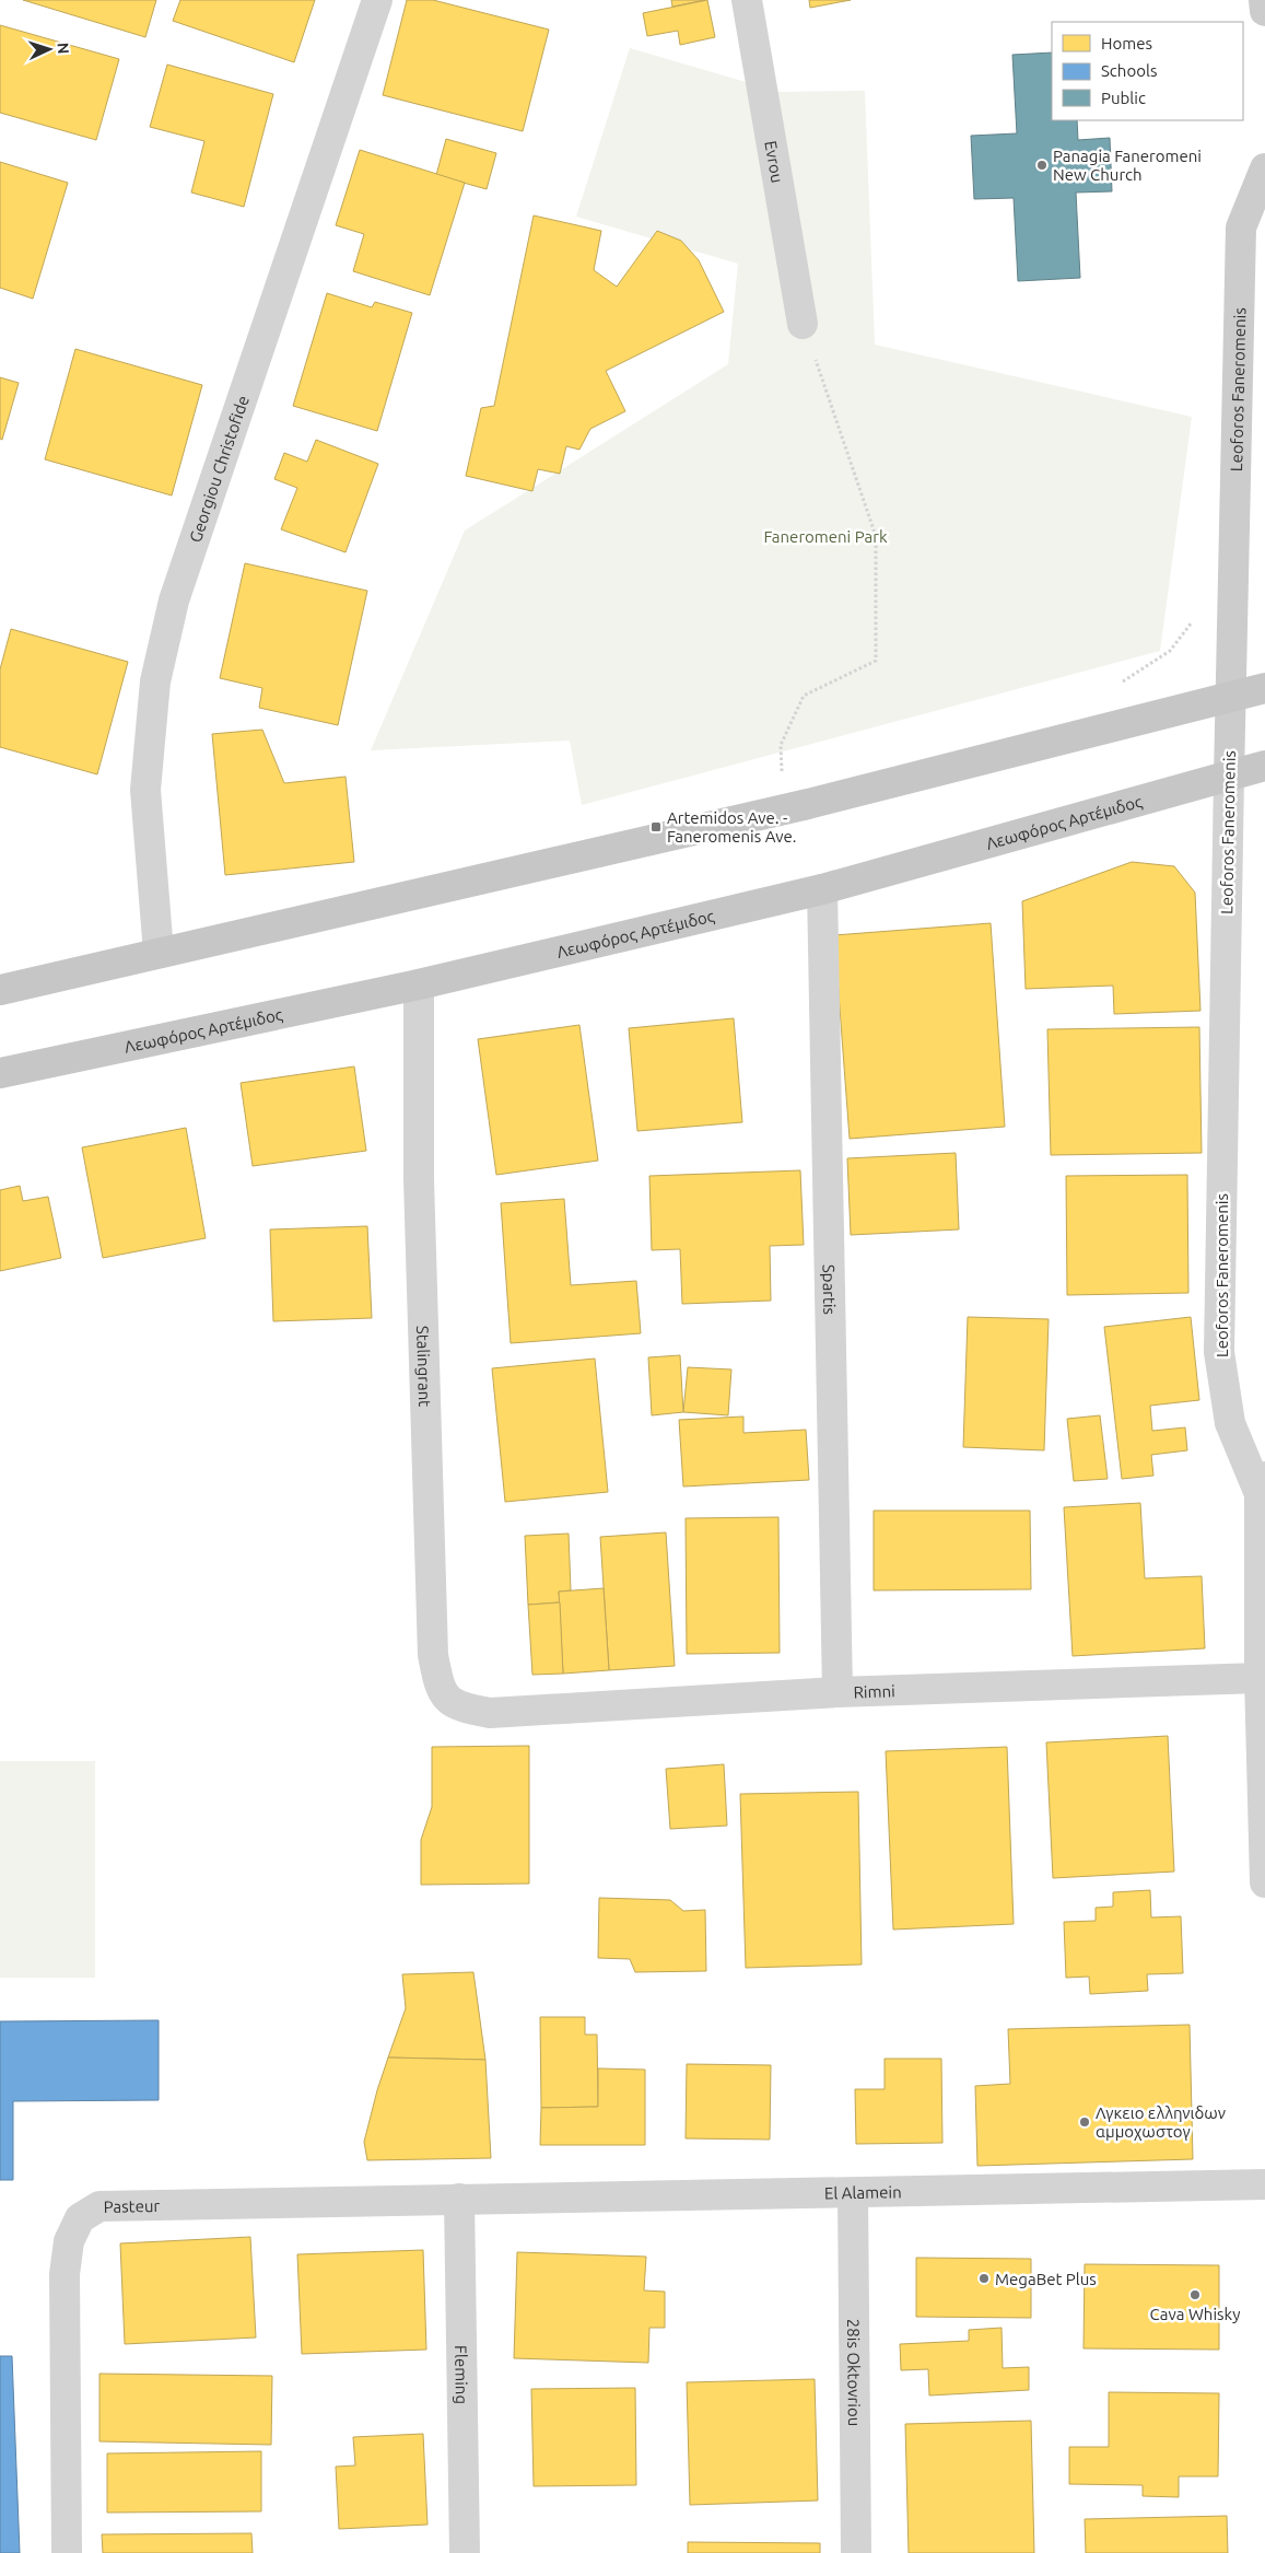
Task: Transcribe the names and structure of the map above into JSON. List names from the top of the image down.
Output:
{
  "streets": {
    "main road": ["Leoforos Faneromenis", "Λεωφόρος Αρτέμιδος"],
    "street": [
      "Evrou",
      "Georgiou Christofide",
      "Spartis",
      "Stalingrant",
      "Rimni",
      "El Alamein",
      "Pasteur",
      "28is Oktovriou",
      "Fleming"
    ]
  },
  "crossings": [
    ["Leoforos Faneromenis", "Λεωφόρος Αρτέμιδος"],
    ["Leoforos Faneromenis", "Rimni"],
    ["Λεωφόρος Αρτέμιδος", "Spartis"],
    ["Λεωφόρος Αρτέμιδος", "Stalingrant"],
    ["Spartis", "Rimni"],
    ["Stalingrant", "Rimni"],
    ["El Alamein", "Pasteur"],
    ["El Alamein", "28is Oktovriou"],
    ["El Alamein", "Fleming"],
    ["Pasteur", "Fleming"]
  ],
  "parks": ["Faneromeni Park"],
  "places": {
    "other": [
      "Panagia Faneromeni New Church",
      "Λγκειο ελληνιδων αμμοχωστογ",
      "MegaBet Plus",
      "Cava Whisky"
    ],
    "transit": ["Artemidos Ave. - Faneromenis Ave."]
  },
  "legend": ["Homes", "Schools", "Public"],
  "north": "right"
}
